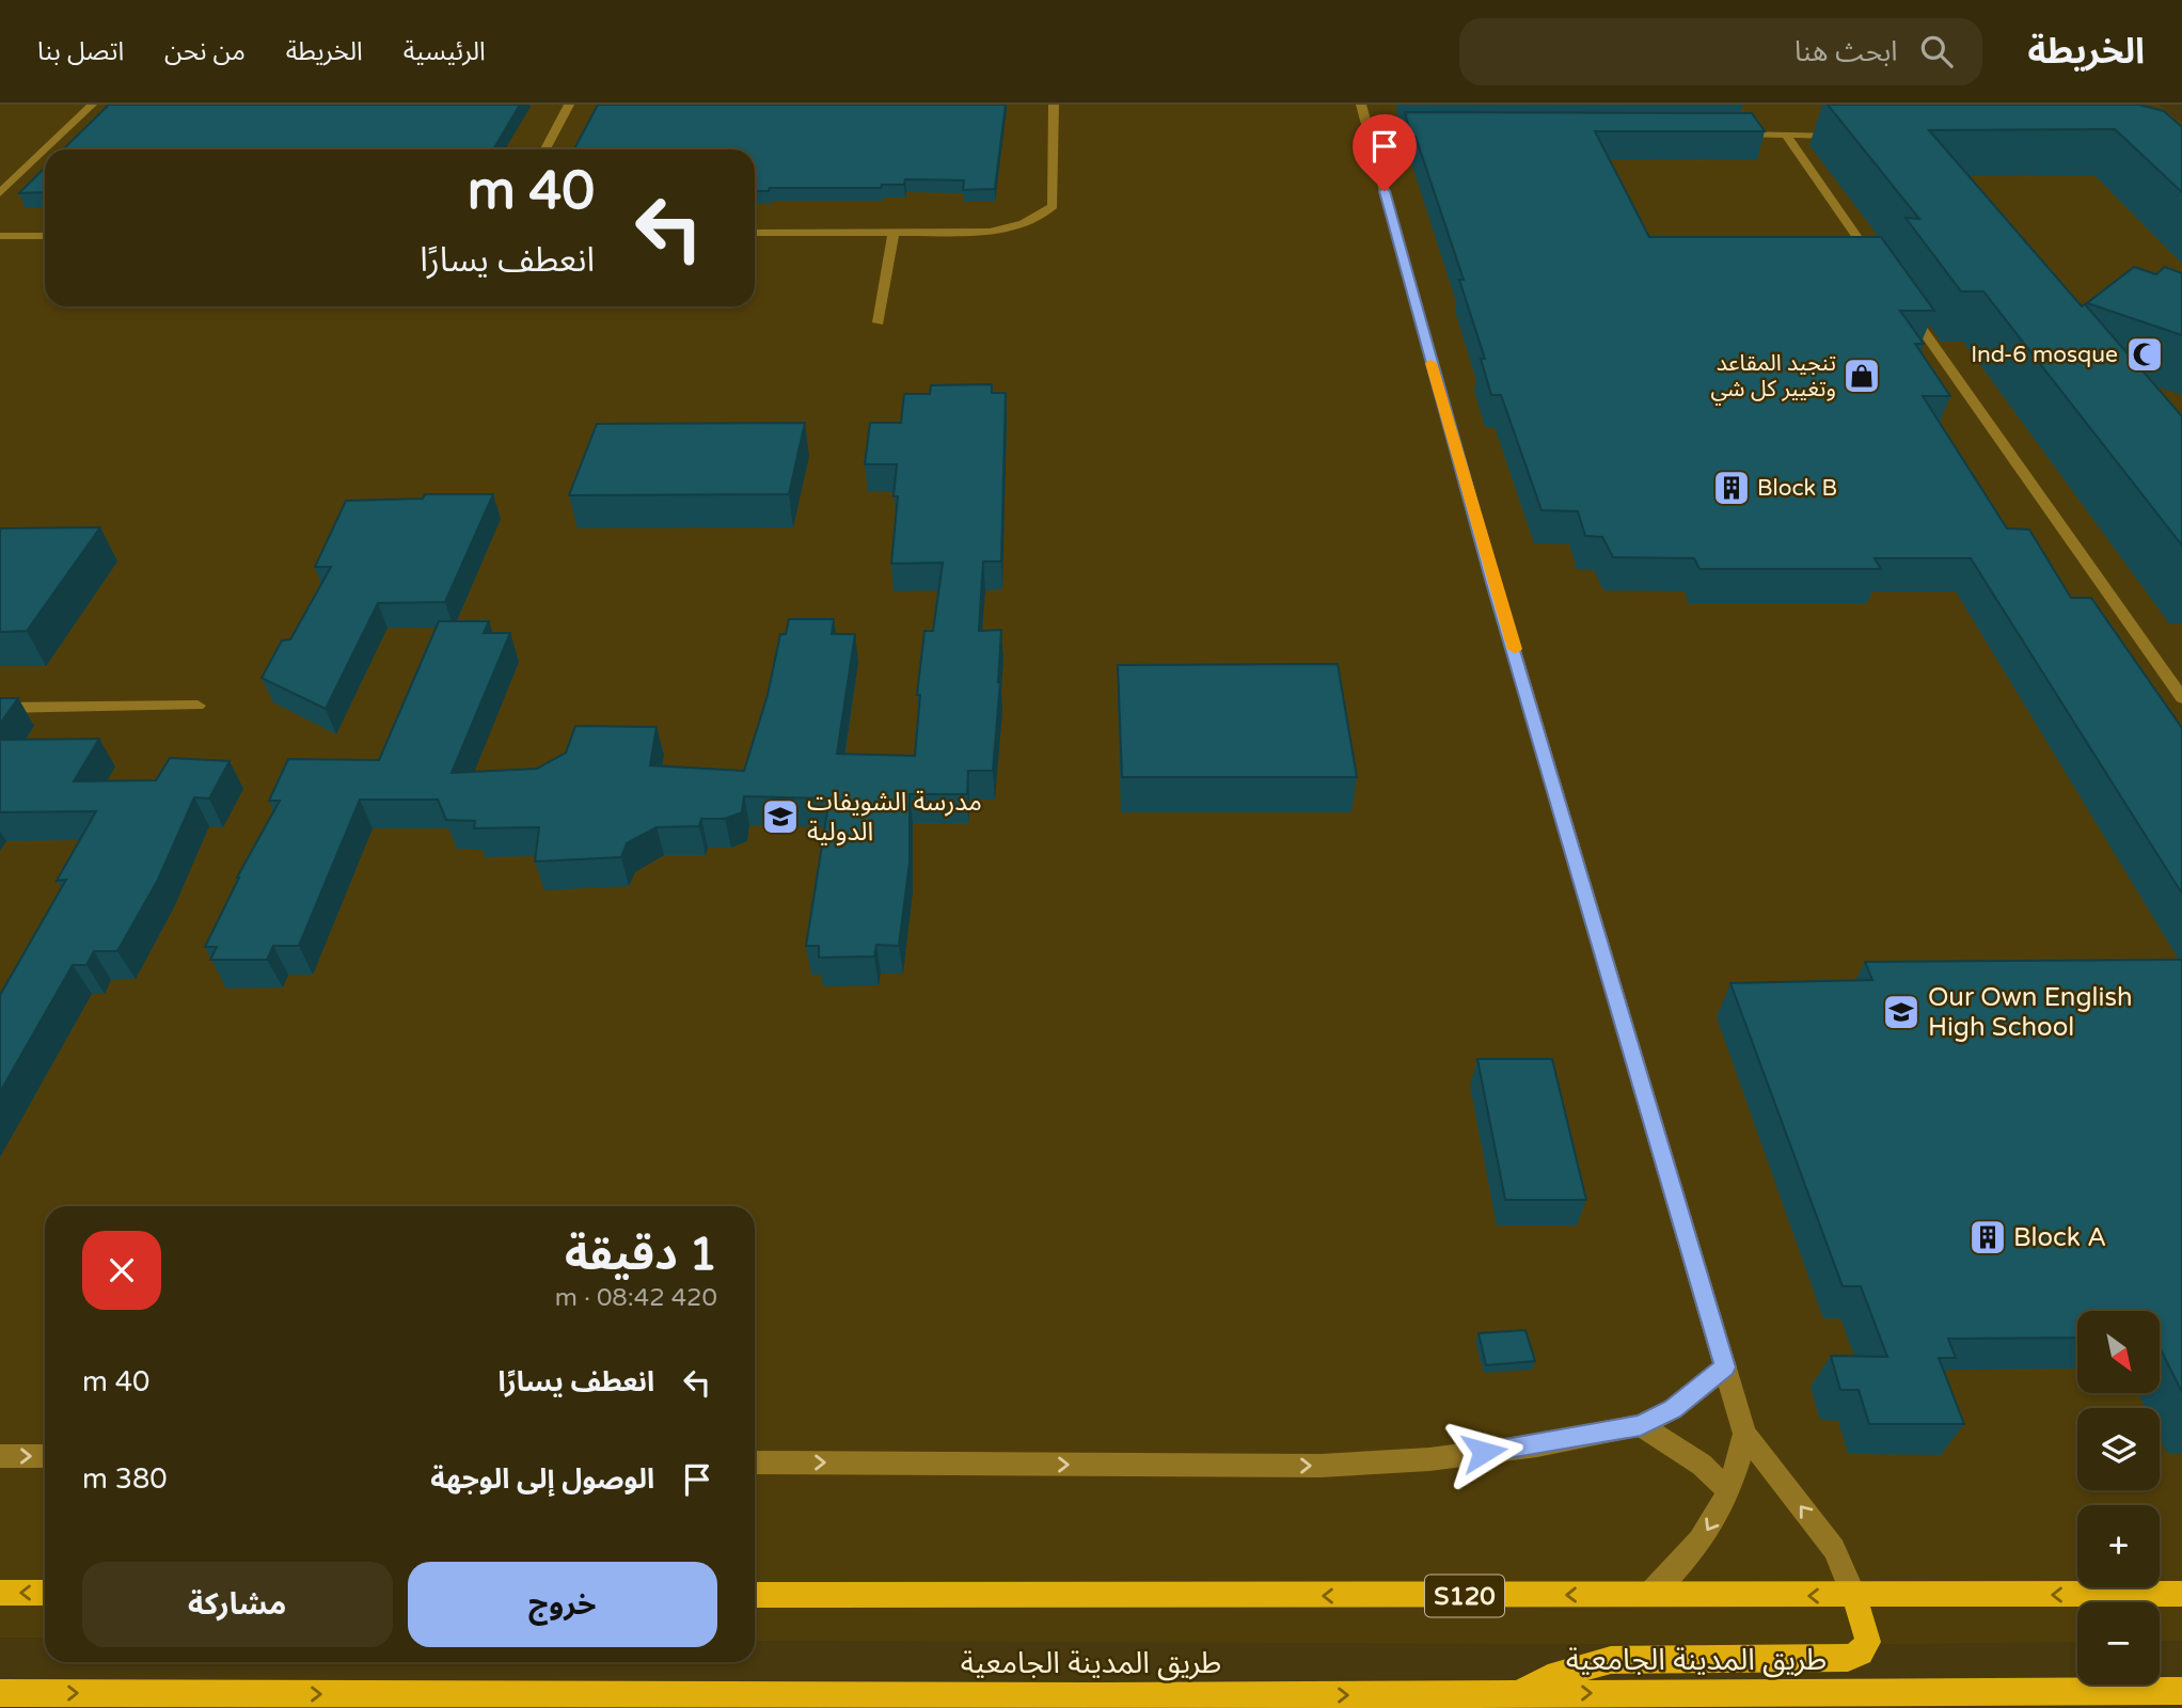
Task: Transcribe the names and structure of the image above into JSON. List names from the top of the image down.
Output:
{
  "streets": {
    "main road": ["S120", "طريق المدينة الجامعية"]
  },
  "places": {
    "mosque": ["Ind-6 mosque"],
    "shop": ["تنجيد المقاعد وتغيير كل شي"],
    "building": ["Block B", "Block A"],
    "school or university": ["مدرسة الشويفات الدولية", "Our Own English High School"]
  },
  "north": "bottom right",
  "page": {
    "header": "الخريطة",
    "search": "ابحث هنا",
    "nav": [
      "الرئيسية",
      "الخريطة",
      "من نحن",
      "اتصل بنا"
    ],
    "turn": ["40 m", "انعطف يسارًا"],
    "heading": ["1 دقيقة", "420 m · 08:42"],
    "map_buttons": ["+", "−"],
    "list": [
      {
        "name": "انعطف يسارًا",
        "value": "40 m"
      },
      {
        "name": "الوصول إلى الوجهة",
        "value": "380 m"
      }
    ],
    "buttons": ["خروج", "مشاركة"]
  }
}
